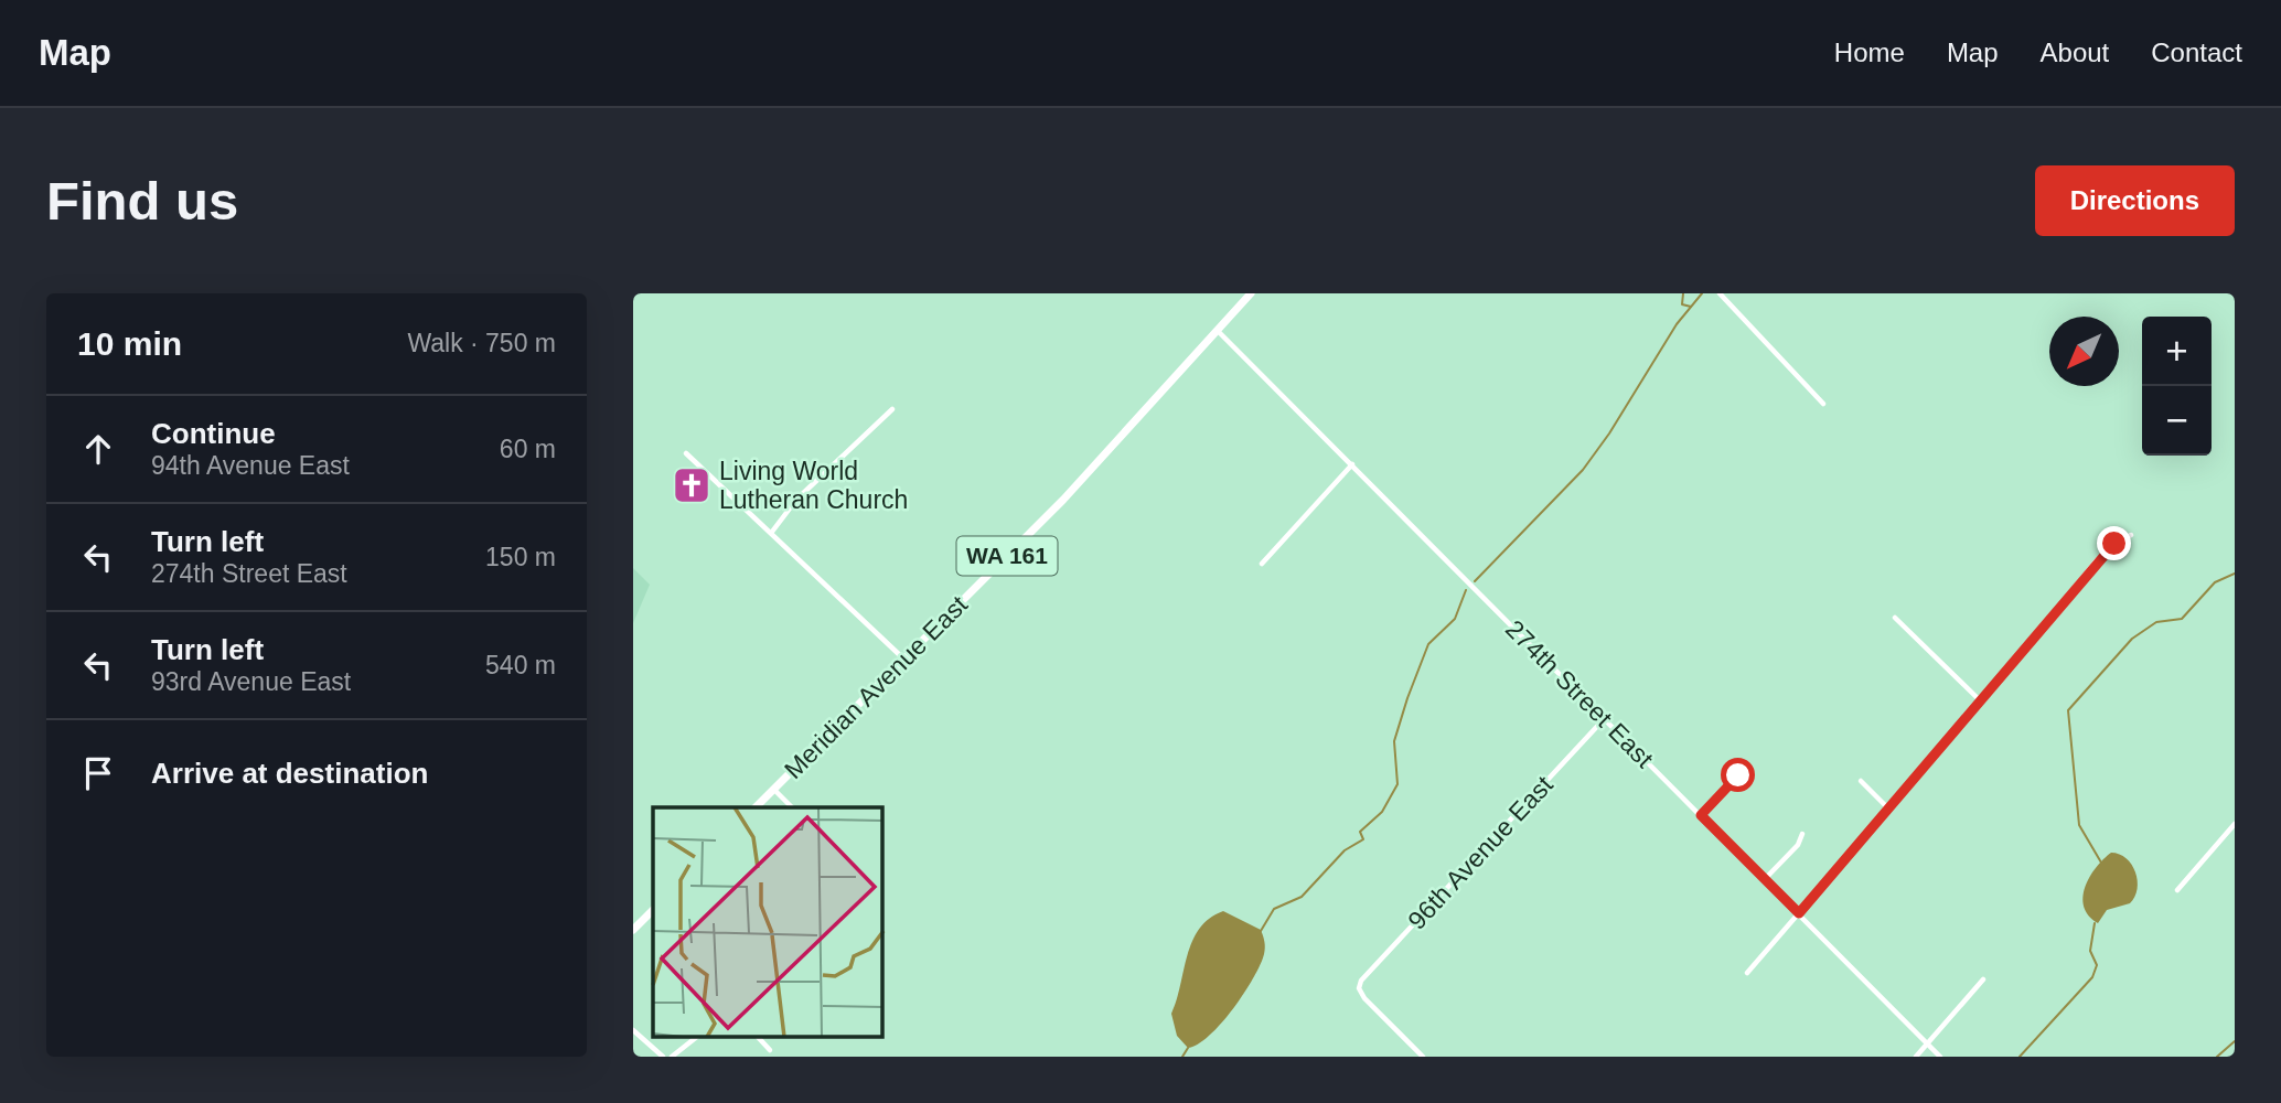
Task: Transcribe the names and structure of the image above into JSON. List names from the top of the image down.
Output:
{
  "streets": {
    "main road": ["WA 161", "Meridian Avenue East"],
    "street": ["274th Street East", "96th Avenue East"]
  },
  "crossings": [
    ["Meridian Avenue East", "274th Street East"],
    ["274th Street East", "96th Avenue East"]
  ],
  "places": {
    "church": ["Living World Lutheran Church"]
  },
  "north": "bottom left",
  "page": {
    "header": "Map",
    "nav": [
      "Home",
      "Map",
      "About",
      "Contact"
    ],
    "buttons": "Directions",
    "title": "Find us",
    "heading": ["10 min", "Walk · 750 m"],
    "map_buttons": ["+", "−"],
    "list": [
      ["Continue", "94th Avenue East", "60 m"],
      ["Turn left", "274th Street East", "150 m"],
      ["Turn left", "93rd Avenue East", "540 m"],
      "Arrive at destination"
    ]
  }
}
